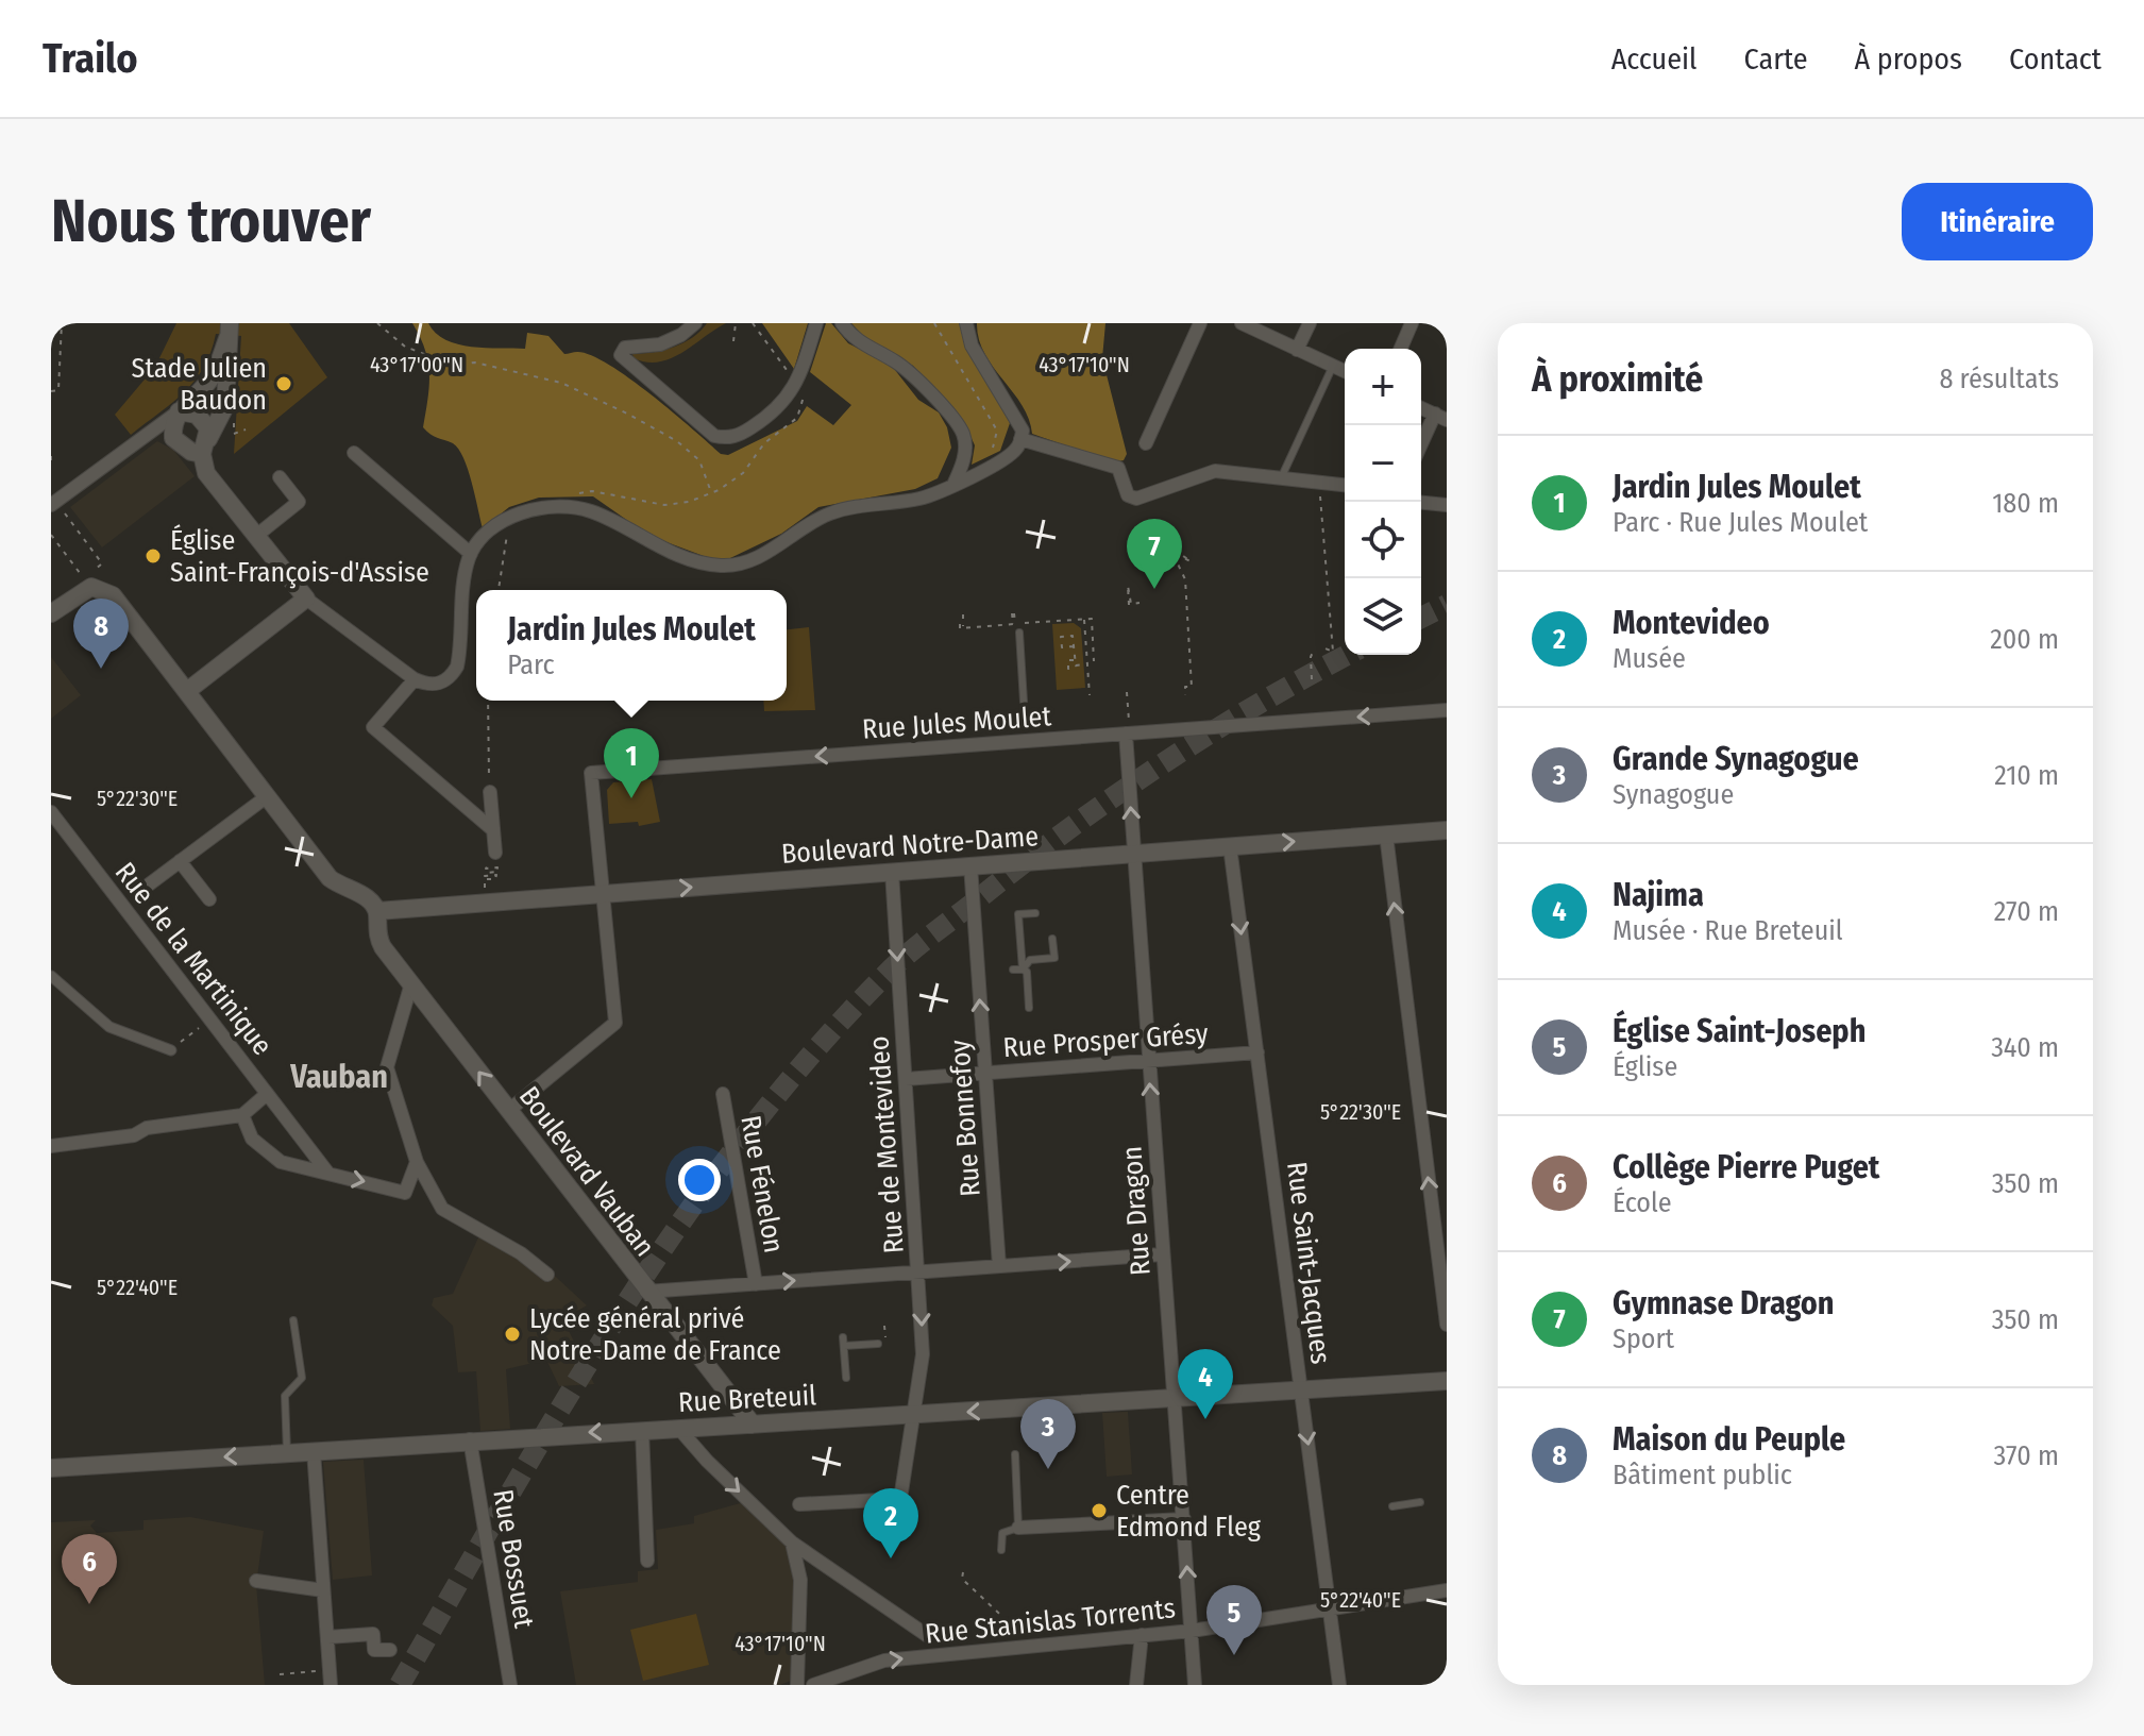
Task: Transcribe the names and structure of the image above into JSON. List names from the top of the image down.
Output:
{
  "streets": {
    "street": [
      "Rue Jules Moulet",
      "Boulevard Notre-Dame",
      "Rue de la Martinique",
      "Rue Prosper Grésy",
      "Rue Bonnefoy",
      "Rue de Montevideo",
      "Boulevard Vauban",
      "Rue Fénelon",
      "Rue Dragon",
      "Rue Saint-Jacques",
      "Rue Breteuil",
      "Rue Bossuet",
      "Rue Stanislas Torrents"
    ]
  },
  "crossings": [
    ["Rue Jules Moulet", "Boulevard Notre-Dame"],
    ["Rue Jules Moulet", "Rue Dragon"],
    ["Boulevard Notre-Dame", "Rue Bonnefoy"],
    ["Boulevard Notre-Dame", "Rue de Montevideo"],
    ["Boulevard Notre-Dame", "Boulevard Vauban"],
    ["Boulevard Notre-Dame", "Rue Dragon"],
    ["Boulevard Notre-Dame", "Rue Saint-Jacques"],
    ["Rue Prosper Grésy", "Rue Bonnefoy"],
    ["Rue Prosper Grésy", "Rue de Montevideo"],
    ["Rue Prosper Grésy", "Rue Dragon"],
    ["Rue Prosper Grésy", "Rue Saint-Jacques"],
    ["Rue de Montevideo", "Rue Breteuil"],
    ["Boulevard Vauban", "Rue Breteuil"],
    ["Rue Dragon", "Rue Breteuil"],
    ["Rue Dragon", "Rue Stanislas Torrents"],
    ["Rue Saint-Jacques", "Rue Breteuil"],
    ["Rue Saint-Jacques", "Rue Stanislas Torrents"],
    ["Rue Breteuil", "Rue Bossuet"]
  ],
  "one_way": [
    "Rue Jules Moulet",
    "Boulevard Notre-Dame",
    "Rue Bonnefoy",
    "Rue de Montevideo",
    "Rue Dragon",
    "Rue Saint-Jacques",
    "Rue Stanislas Torrents"
  ],
  "districts": ["Vauban"],
  "places": [
    "Stade Julien Baudon",
    "Église Saint-François-d'Assise",
    "Lycée général privé Notre-Dame de France",
    "Centre Edmond Fleg"
  ],
  "page": {
    "header": "Trailo",
    "nav": [
      "Accueil",
      "Carte",
      "À propos",
      "Contact"
    ],
    "buttons": "Itinéraire",
    "title": "Nous trouver",
    "heading": ["À proximité", "8 résultats"],
    "map_buttons": ["+", "−"],
    "list": [
      {
        "mark": "1",
        "name": "Jardin Jules Moulet",
        "note": "Parc · Rue Jules Moulet",
        "value": "180 m"
      },
      {
        "mark": "2",
        "name": "Montevideo",
        "note": "Musée",
        "value": "200 m"
      },
      {
        "mark": "3",
        "name": "Grande Synagogue",
        "note": "Synagogue",
        "value": "210 m"
      },
      {
        "mark": "4",
        "name": "Najima",
        "note": "Musée · Rue Breteuil",
        "value": "270 m"
      },
      {
        "mark": "5",
        "name": "Église Saint-Joseph",
        "note": "Église",
        "value": "340 m"
      },
      {
        "mark": "6",
        "name": "Collège Pierre Puget",
        "note": "École",
        "value": "350 m"
      },
      {
        "mark": "7",
        "name": "Gymnase Dragon",
        "note": "Sport",
        "value": "350 m"
      },
      {
        "mark": "8",
        "name": "Maison du Peuple",
        "note": "Bâtiment public",
        "value": "370 m"
      }
    ],
    "pins": [
      "7",
      "8",
      "1",
      "4",
      "3",
      "2",
      "6",
      "5"
    ],
    "popup": ["Jardin Jules Moulet", "Parc"]
  },
  "coordinates": [
    "43°17'00\"N",
    "43°17'10\"N",
    "5°22'30\"E",
    "5°22'40\"E"
  ]
}
